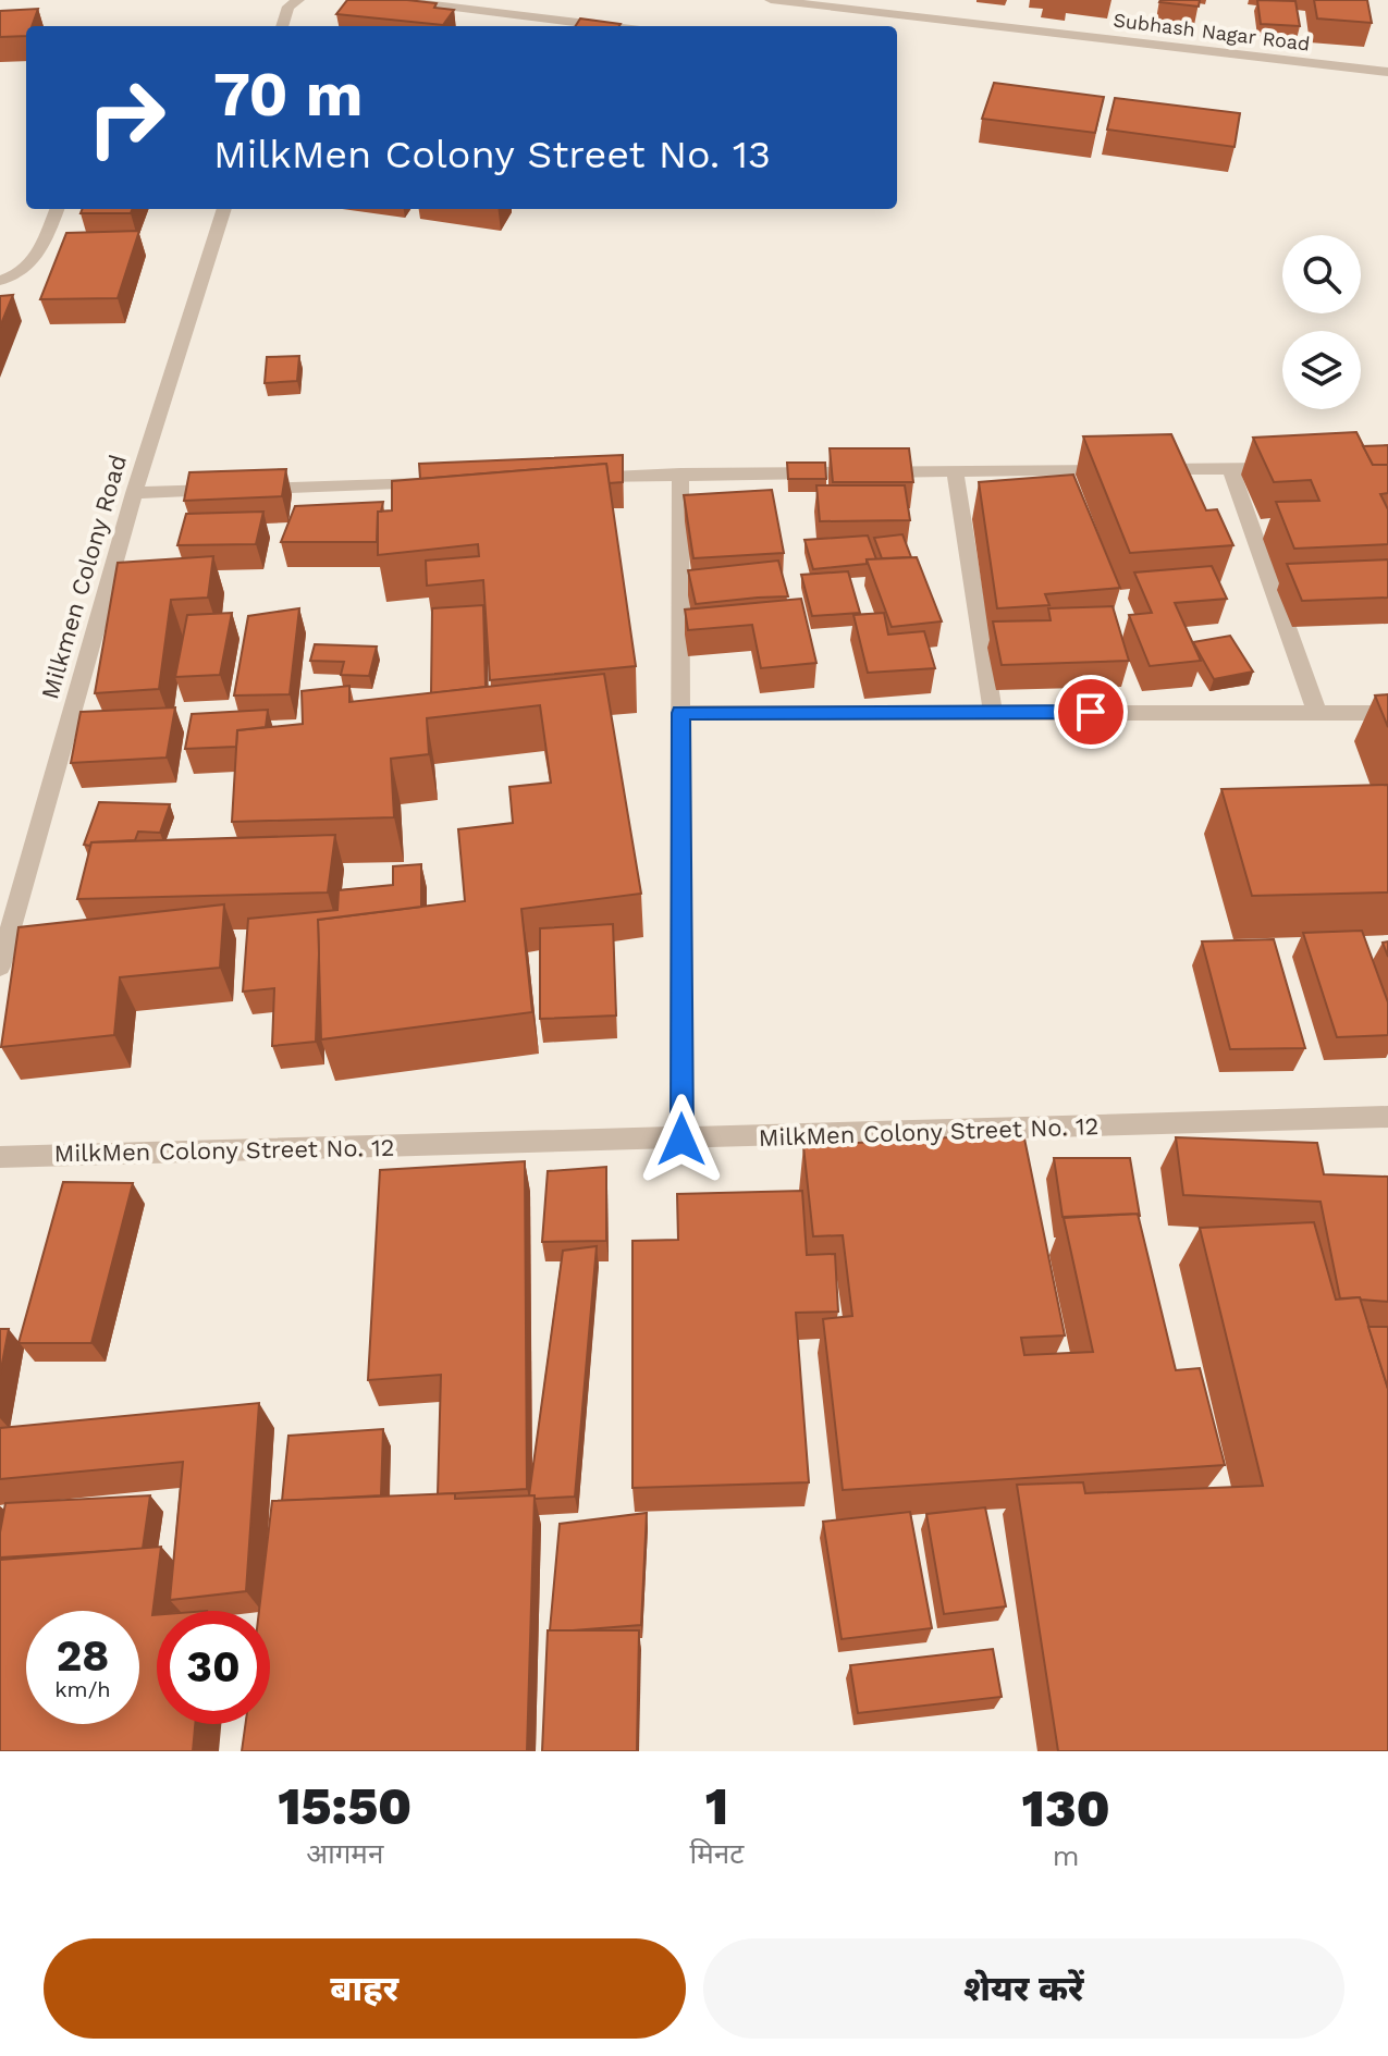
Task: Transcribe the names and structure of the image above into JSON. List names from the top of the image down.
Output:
{
  "streets": {
    "street": ["Subhash Nagar Road", "Milkmen Colony Road", "MilkMen Colony Street No. 12"]
  },
  "page": {
    "turn": ["70 m", "MilkMen Colony Street No. 13"],
    "speed": "28 km/h",
    "limit": "30",
    "eta": [
      "15:50",
      "आगमन",
      "1",
      "मिनट",
      "130",
      "m"
    ],
    "buttons": ["बाहर", "शेयर करें"]
  }
}
